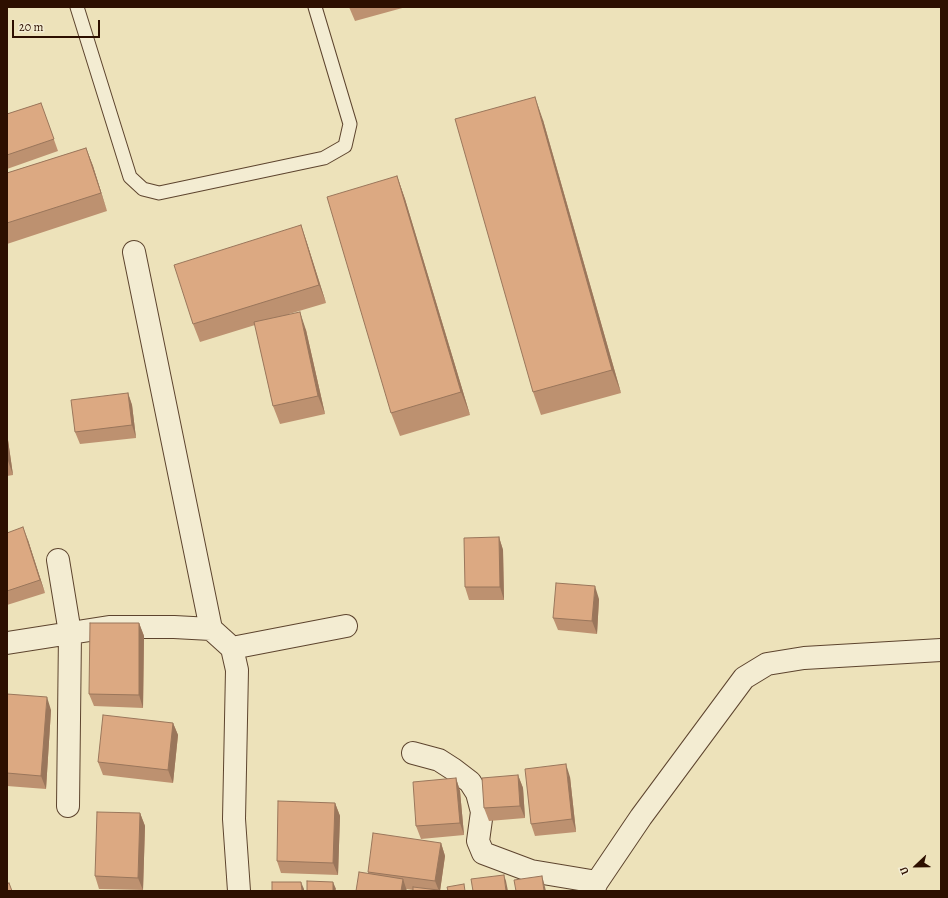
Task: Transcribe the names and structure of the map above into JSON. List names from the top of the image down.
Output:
{
  "scale_bar": "20 m",
  "north": "left"
}
